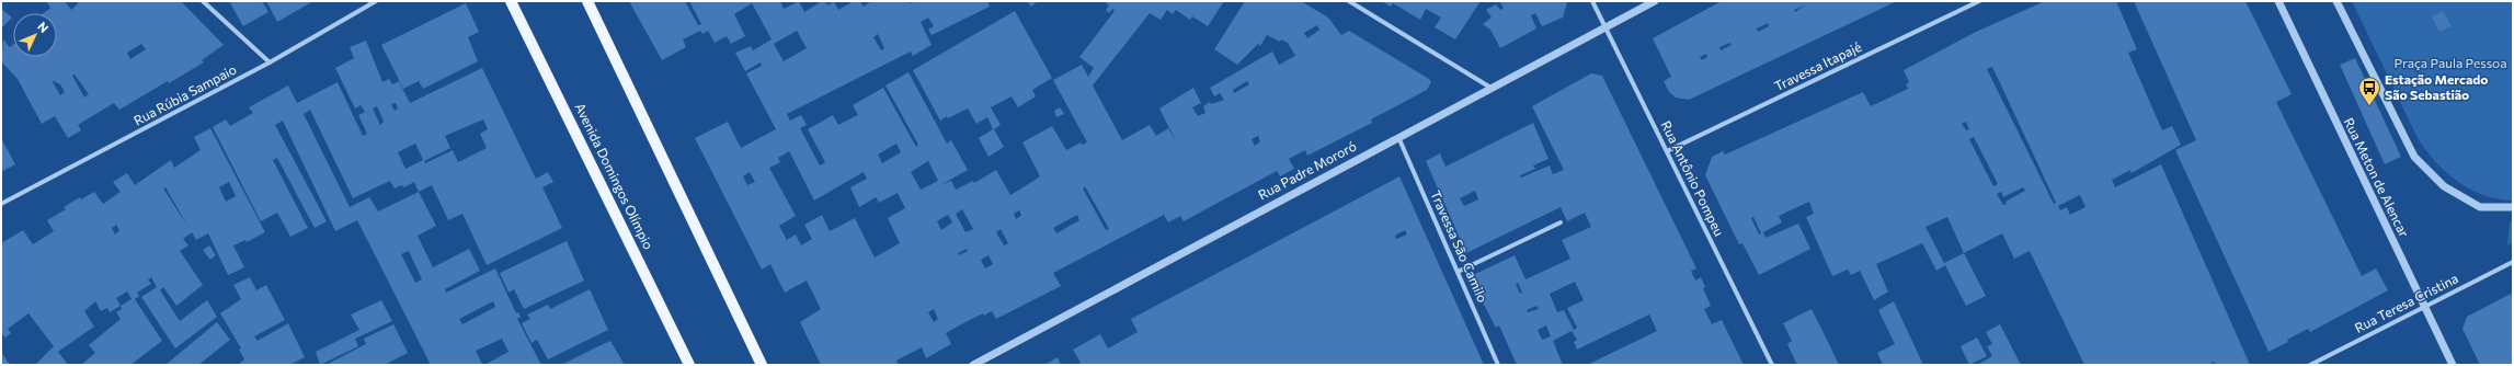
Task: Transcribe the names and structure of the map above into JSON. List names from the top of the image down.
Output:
{
  "streets": {
    "main road": ["Avenida Domingos Olímpio"],
    "street": [
      "Travessa Itapajé",
      "Rua Rúbia Sampaio",
      "Rua Padre Mororó",
      "Rua Meton de Alencar",
      "Rua Antônio Pompeu",
      "Travessa São Camilo",
      "Rua Teresa Cristina"
    ]
  },
  "crossings": [
    ["Travessa Itapajé", "Rua Antônio Pompeu"],
    ["Rua Padre Mororó", "Rua Antônio Pompeu"],
    ["Rua Padre Mororó", "Travessa São Camilo"],
    ["Rua Meton de Alencar", "Rua Teresa Cristina"]
  ],
  "parks": ["Praça Paula Pessoa"],
  "places": {
    "bus stop": ["Estação Mercado São Sebastião"]
  },
  "north": "top right"
}
